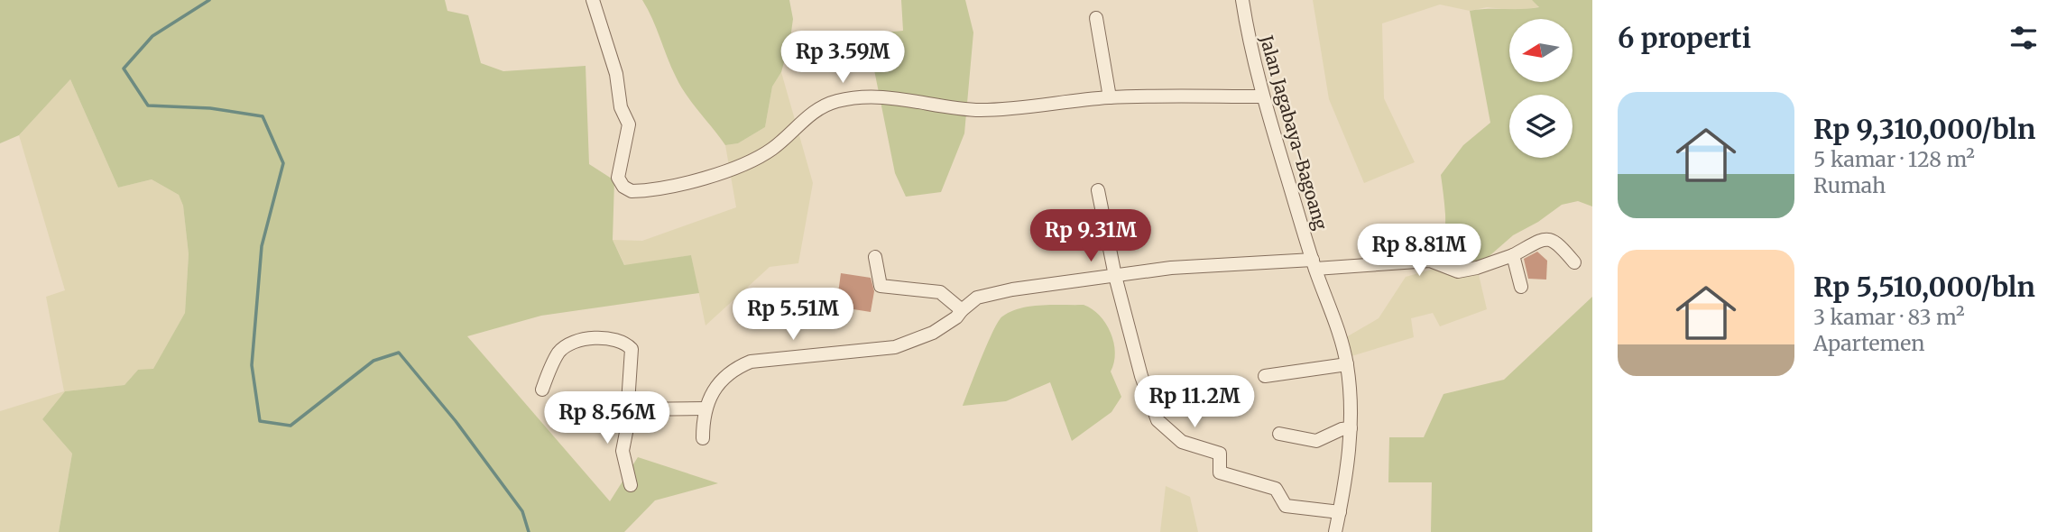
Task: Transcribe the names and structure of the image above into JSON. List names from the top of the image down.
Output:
{
  "streets": {
    "street": ["Jalan Jagabaya–Bagoang"]
  },
  "north": "left",
  "page": {
    "heading": "6 properti",
    "price": [
      "Rp 3.59M",
      "Rp 9.31M",
      "Rp 8.81M",
      "Rp 5.51M",
      "Rp 11.2M",
      "Rp 8.56M"
    ],
    "list": [
      {
        "name": "Rp 9,310,000/bln",
        "note": "5 kamar · 128 m² · Rumah"
      },
      {
        "name": "Rp 5,510,000/bln",
        "note": "3 kamar · 83 m² · Apartemen"
      }
    ]
  }
}
